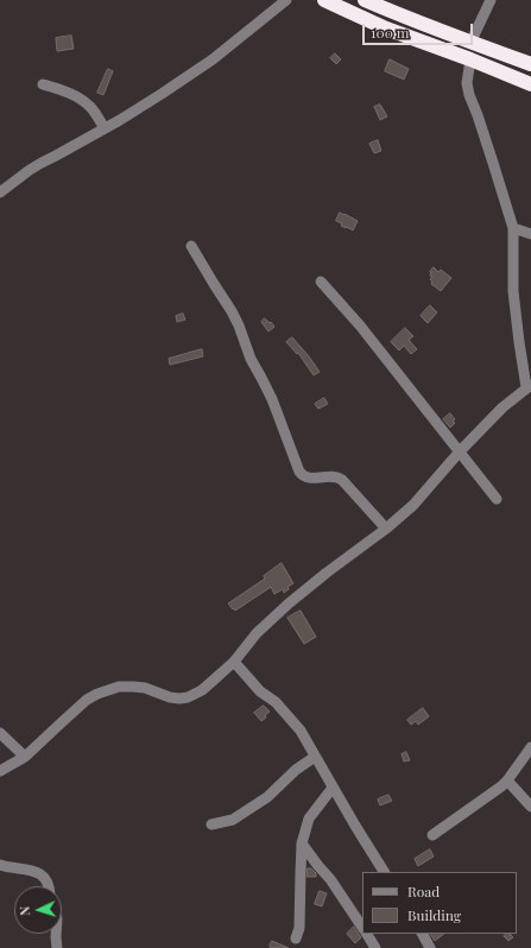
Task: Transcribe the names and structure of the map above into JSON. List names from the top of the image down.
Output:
{
  "legend": ["Road", "Building"],
  "scale_bar": "100 m",
  "north": "left"
}
